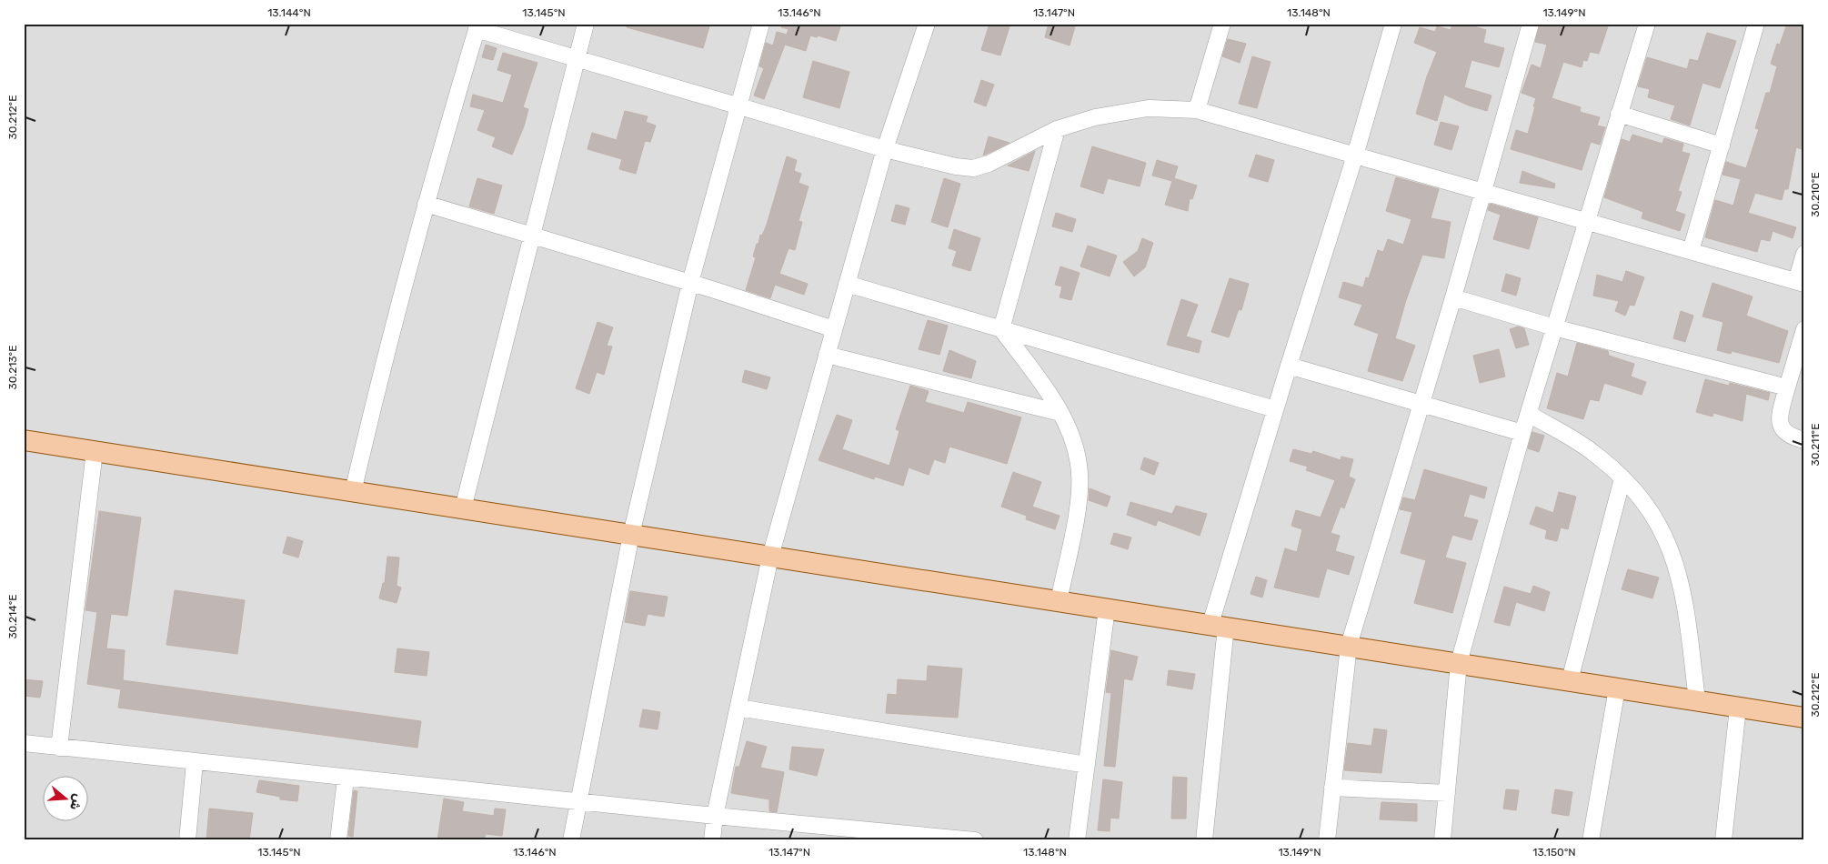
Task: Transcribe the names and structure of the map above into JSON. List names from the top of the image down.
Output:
{
  "north": "right",
  "coordinates": [
    "13.144°N",
    "13.145°N",
    "13.146°N",
    "13.147°N",
    "13.148°N",
    "13.149°N",
    "30.212°E",
    "30.210°E",
    "30.213°E",
    "30.211°E",
    "30.214°E",
    "13.150°N"
  ]
}
